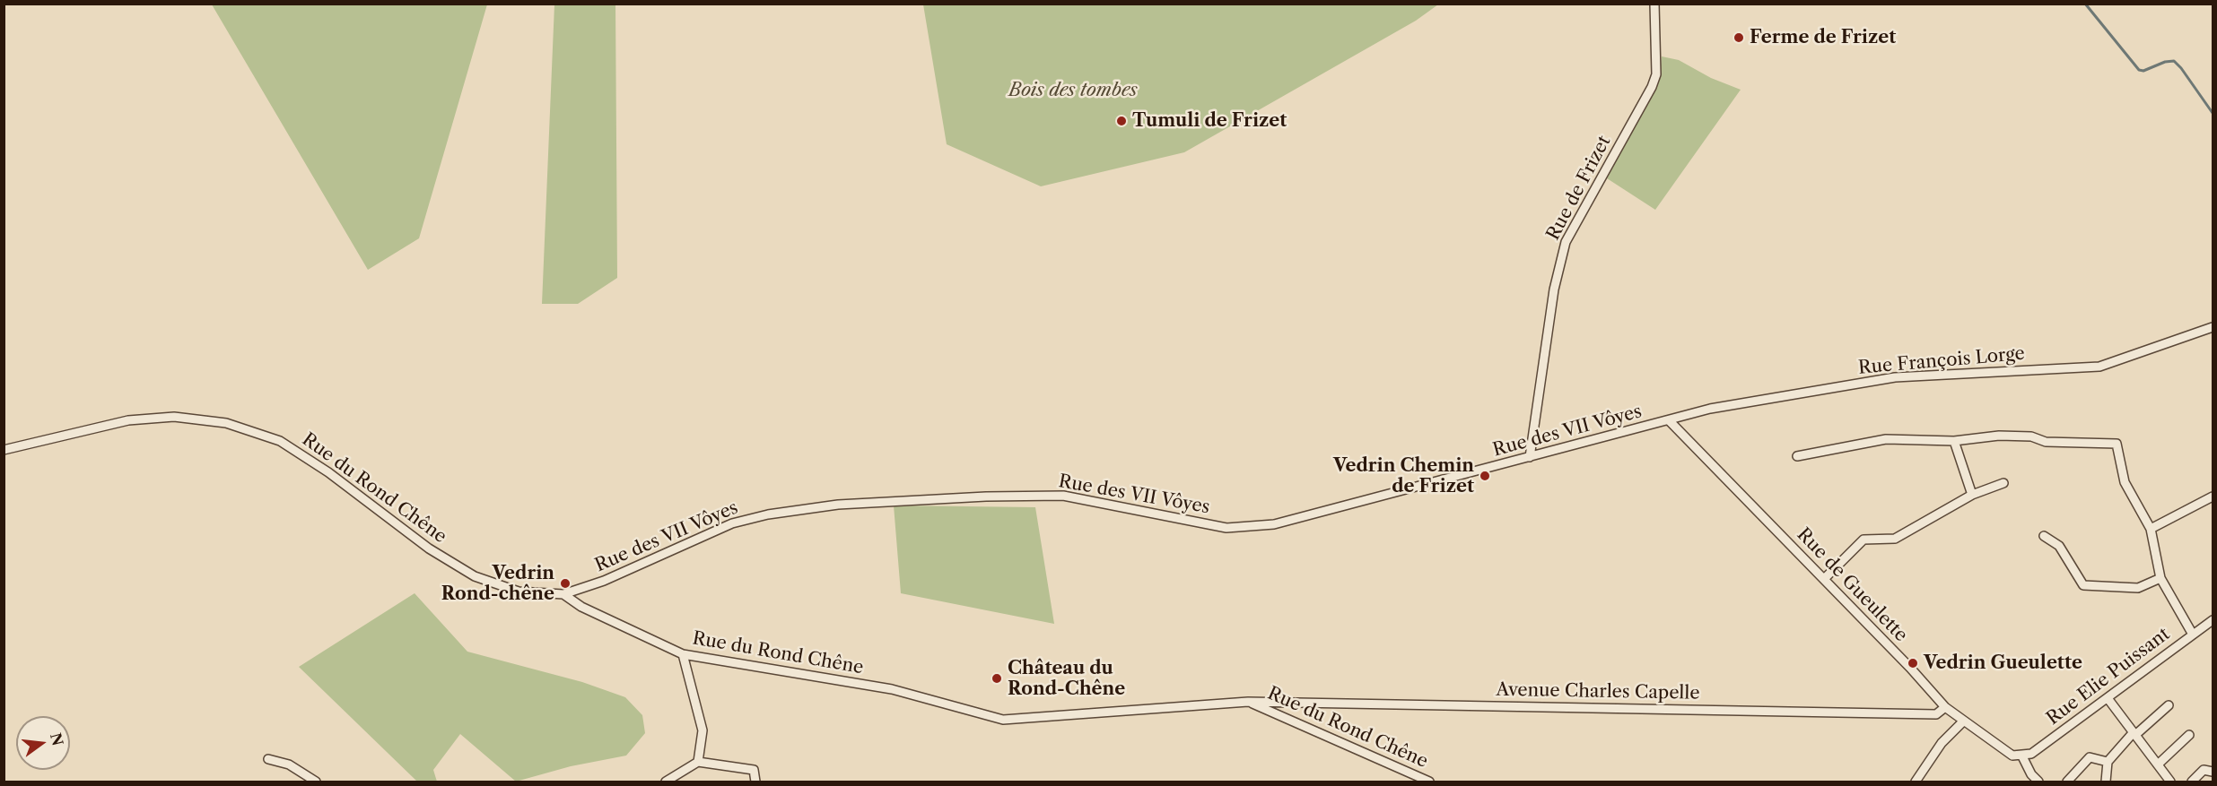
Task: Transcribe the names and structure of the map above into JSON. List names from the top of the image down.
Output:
{
  "streets": {
    "street": [
      "Rue de Frizet",
      "Rue François Lorge",
      "Rue des VII Vôyes",
      "Rue du Rond Chêne",
      "Rue de Gueulette",
      "Rue Elie Puissant",
      "Avenue Charles Capelle"
    ]
  },
  "crossings": [
    ["Rue de Frizet", "Rue des VII Vôyes"],
    ["Rue François Lorge", "Rue des VII Vôyes"],
    ["Rue François Lorge", "Rue de Gueulette"],
    ["Rue des VII Vôyes", "Rue du Rond Chêne"],
    ["Rue des VII Vôyes", "Rue de Gueulette"],
    ["Rue du Rond Chêne", "Avenue Charles Capelle"],
    ["Rue de Gueulette", "Rue Elie Puissant"],
    ["Rue de Gueulette", "Avenue Charles Capelle"]
  ],
  "parks": ["Bois des tombes"],
  "places": [
    "Ferme de Frizet",
    "Tumuli de Frizet",
    "Vedrin Chemin de Frizet",
    "Vedrin Rond-chêne",
    "Vedrin Gueulette",
    "Château du Rond-Chêne"
  ],
  "north": "right"
}
